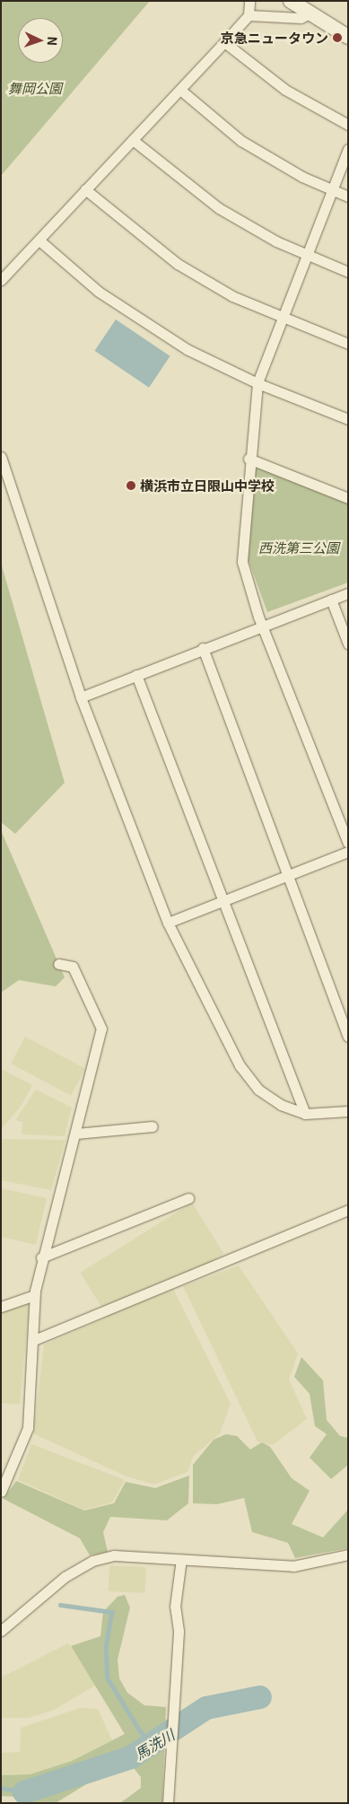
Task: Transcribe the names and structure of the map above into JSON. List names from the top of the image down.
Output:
{
  "water": ["馬洗川"],
  "parks": ["舞岡公園", "西洗第三公園"],
  "places": ["京急ニュータウン", "横浜市立日限山中学校"],
  "north": "right"
}
